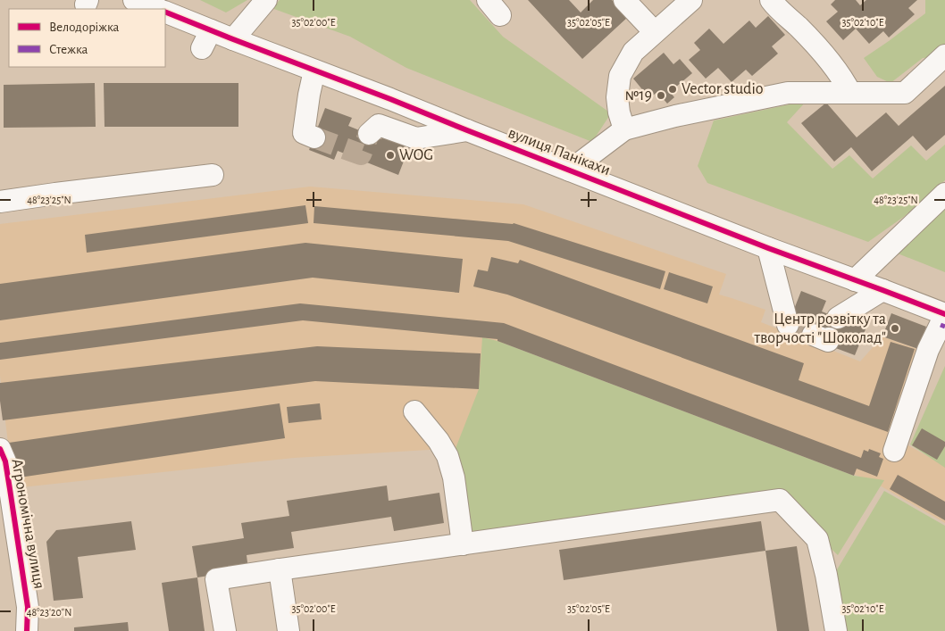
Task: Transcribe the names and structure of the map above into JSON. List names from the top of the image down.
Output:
{
  "streets": {
    "street": ["вулиця Панікахи", "Агрономічна вулиця"]
  },
  "places": [
    "Vector studio",
    "№19",
    "WOG",
    "Центр розвітку та творчості \"Шоколад\""
  ],
  "legend": ["Велодоріжка", "Стежка"],
  "coordinates": [
    "35°02'00\"E",
    "35°02'05\"E",
    "35°02'10\"E",
    "48°23'25\"N",
    "48°23'20\"N"
  ]
}
